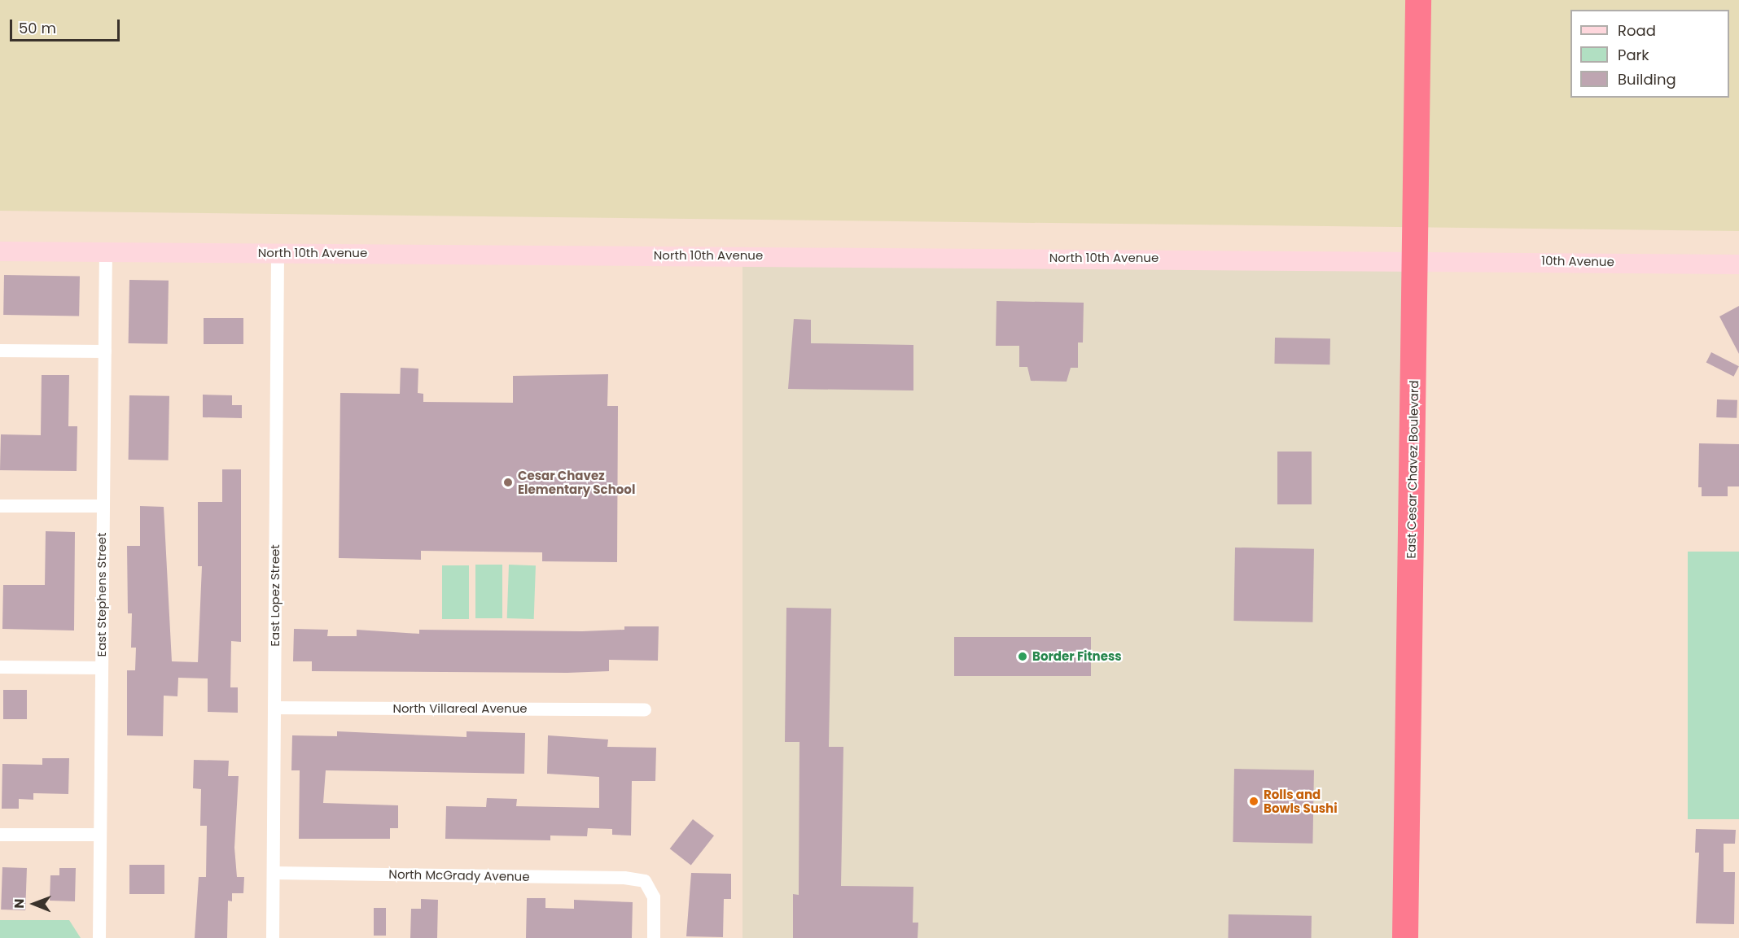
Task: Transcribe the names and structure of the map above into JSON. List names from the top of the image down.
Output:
{
  "streets": {
    "highway": ["East Cesar Chavez Boulevard"],
    "main road": ["North 10th Avenue", "10th Avenue"],
    "street": [
      "East Stephens Street",
      "East Lopez Street",
      "North Villareal Avenue",
      "North McGrady Avenue"
    ]
  },
  "crossings": [
    ["North 10th Avenue", "10th Avenue"],
    ["North 10th Avenue", "East Cesar Chavez Boulevard"],
    ["North 10th Avenue", "East Stephens Street"],
    ["North 10th Avenue", "East Lopez Street"],
    ["10th Avenue", "East Cesar Chavez Boulevard"],
    ["East Lopez Street", "North Villareal Avenue"],
    ["East Lopez Street", "North McGrady Avenue"]
  ],
  "places": ["Cesar Chavez Elementary School", "Border Fitness", "Rolls and Bowls Sushi"],
  "legend": ["Road", "Park", "Building"],
  "scale_bar": "50 m",
  "north": "left"
}
